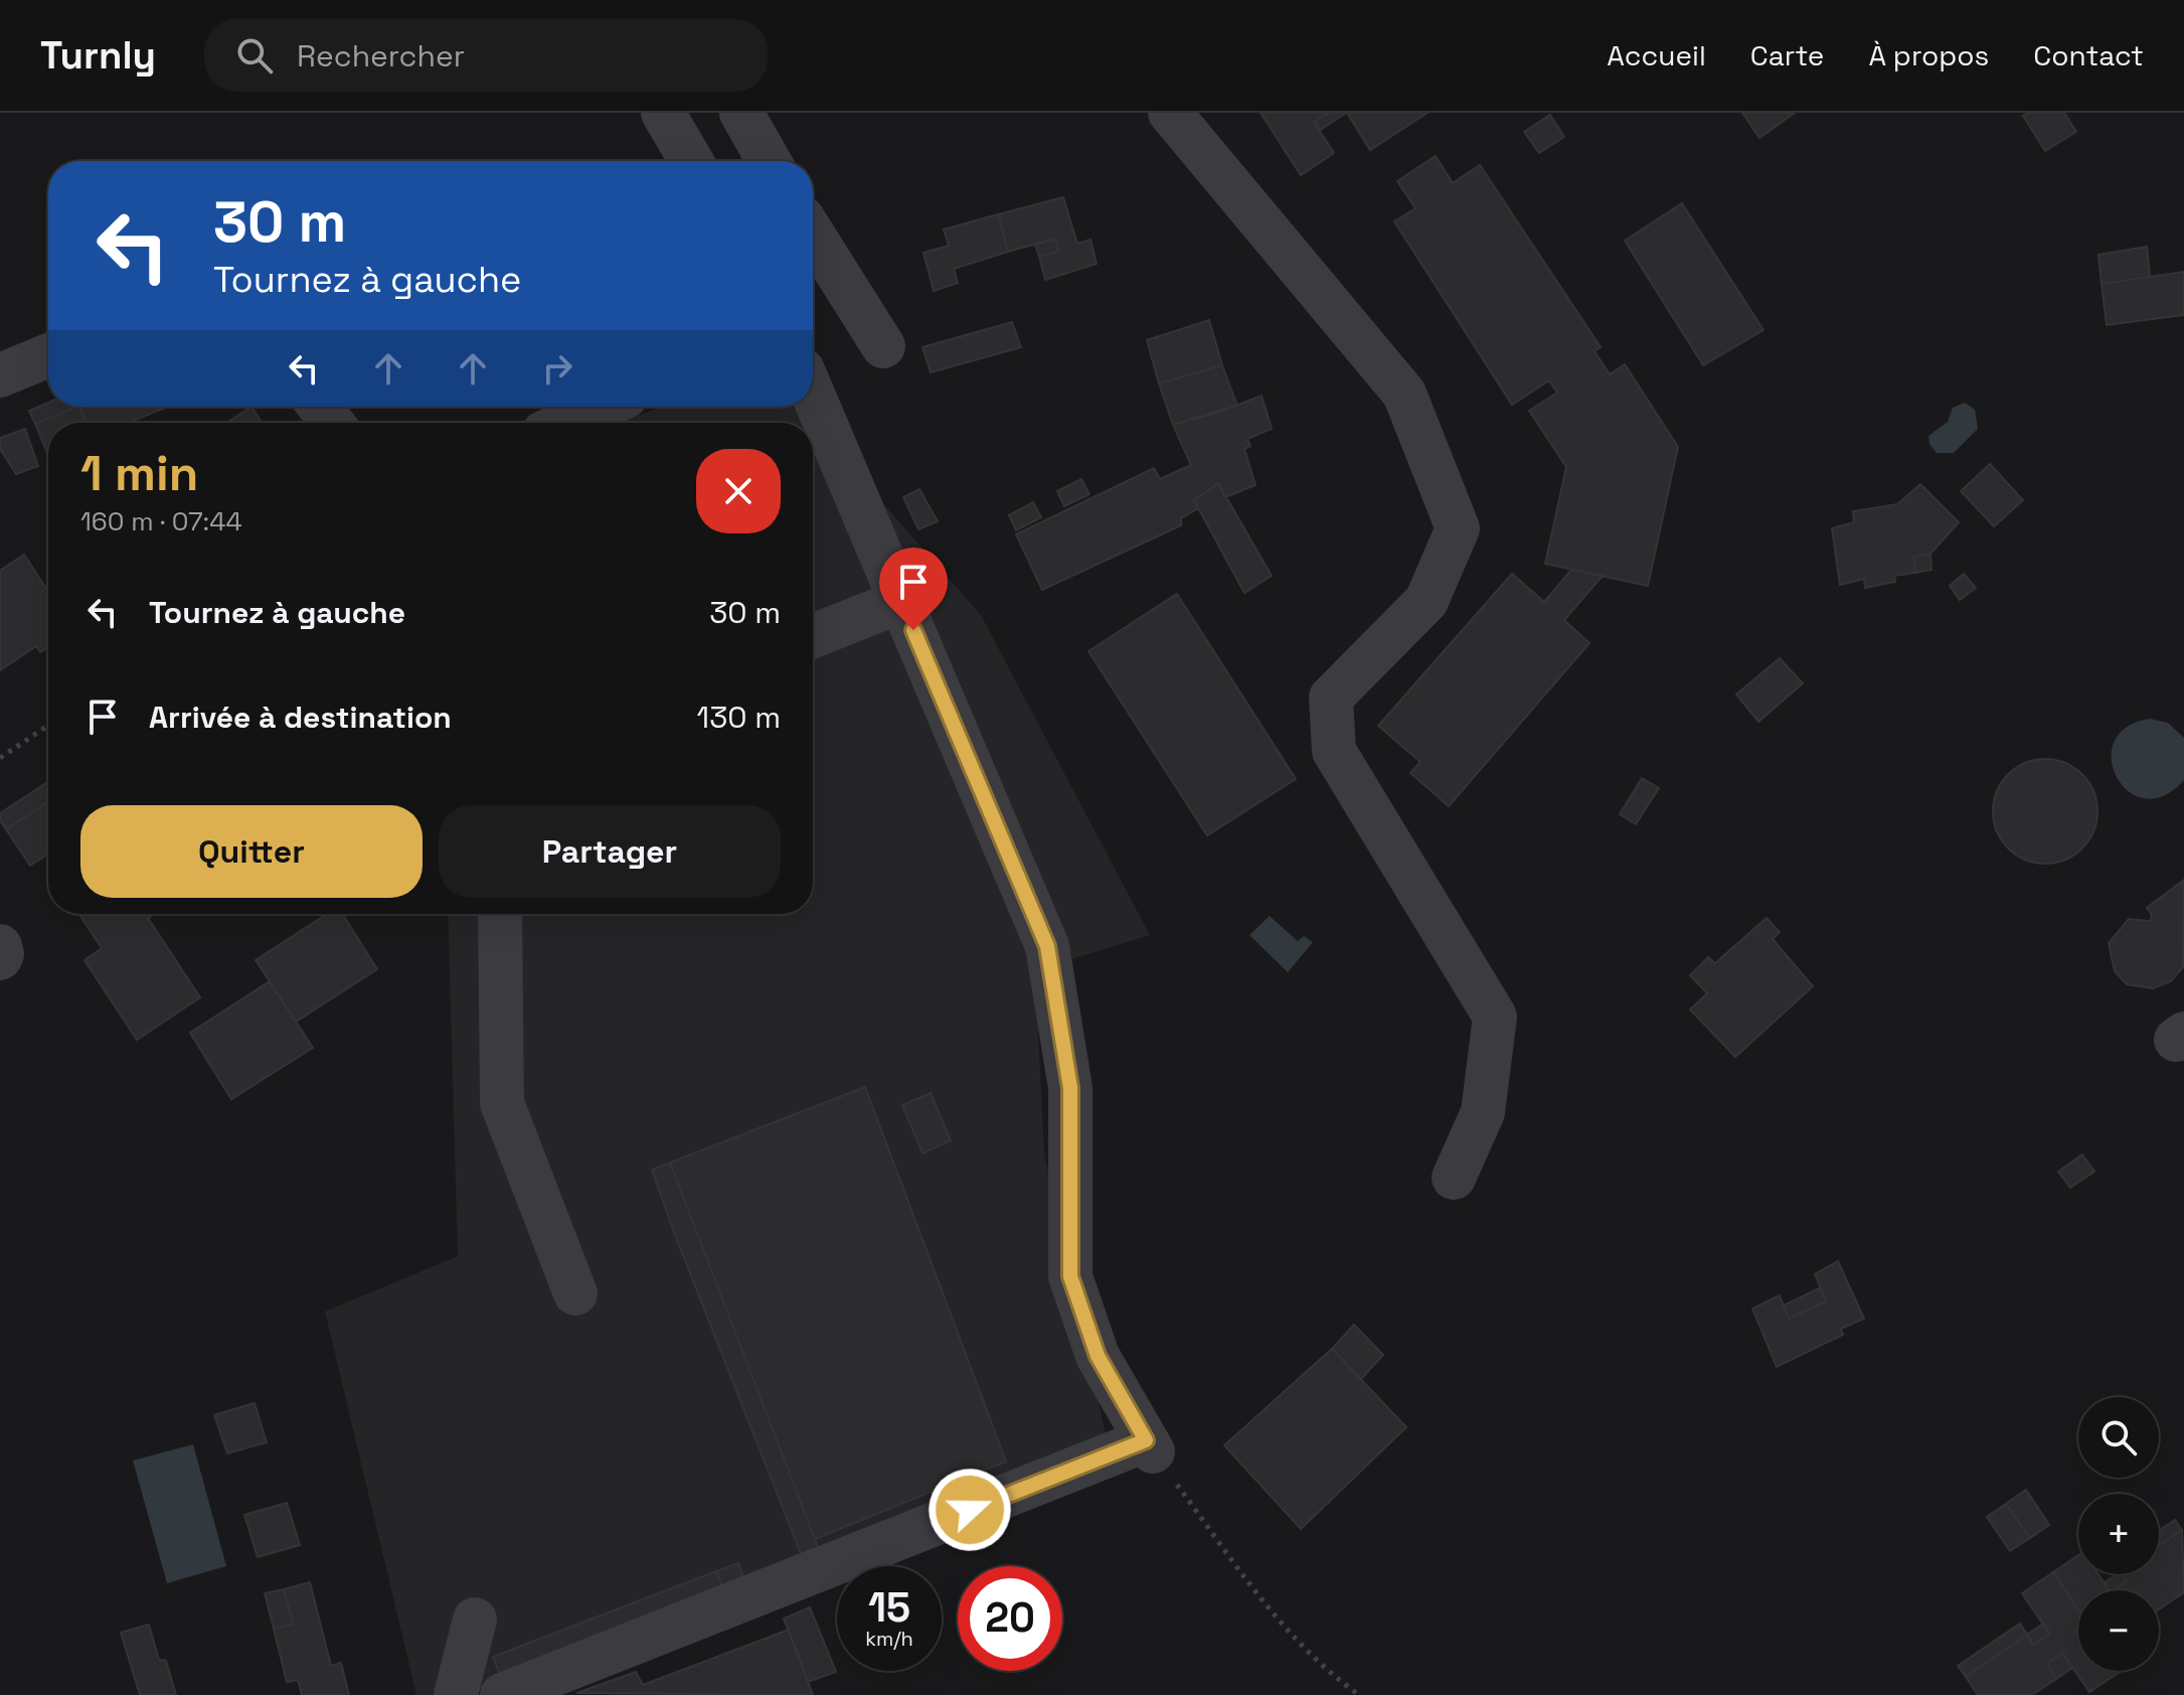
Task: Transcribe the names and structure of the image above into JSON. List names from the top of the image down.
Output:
{
  "page": {
    "header": "Turnly",
    "search": "Rechercher",
    "nav": [
      "Accueil",
      "Carte",
      "À propos",
      "Contact"
    ],
    "turn": ["30 m", "Tournez à gauche"],
    "heading": ["1 min", "160 m · 07:44"],
    "list": [
      {
        "name": "Tournez à gauche",
        "value": "30 m"
      },
      {
        "name": "Arrivée à destination",
        "value": "130 m"
      }
    ],
    "buttons": ["Quitter", "Partager"],
    "map_buttons": ["+", "−"],
    "speed": "15 km/h",
    "limit": "20"
  }
}
